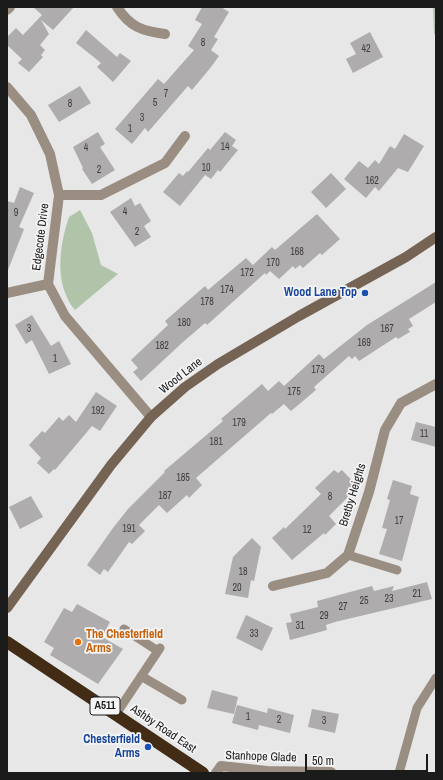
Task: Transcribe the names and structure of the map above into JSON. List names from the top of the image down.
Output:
{
  "streets": {
    "highway": ["A511", "Ashby Road East"],
    "street": [
      "Edgecote Drive",
      "Wood Lane",
      "Bretby Heights",
      "Stanhope Glade"
    ]
  },
  "crossings": [
    ["Edgecote Drive", "Wood Lane"]
  ],
  "places": ["Wood Lane Top", "The Chesterfield Arms", "Chesterfield Arms"],
  "house_numbers": [
    "8",
    "42",
    "7",
    "5",
    "8",
    "3",
    "1",
    "14",
    "4",
    "10",
    "2",
    "162",
    "4",
    "9",
    "2",
    "168",
    "170",
    "172",
    "174",
    "178",
    "180",
    "3",
    "167",
    "169",
    "182",
    "1",
    "173",
    "175",
    "192",
    "179",
    "11",
    "181",
    "185",
    "187",
    "8",
    "17",
    "191",
    "12",
    "18",
    "20",
    "21",
    "23",
    "25",
    "27",
    "29",
    "31",
    "33",
    "1",
    "2",
    "3"
  ],
  "scale_bar": "50 m"
}
